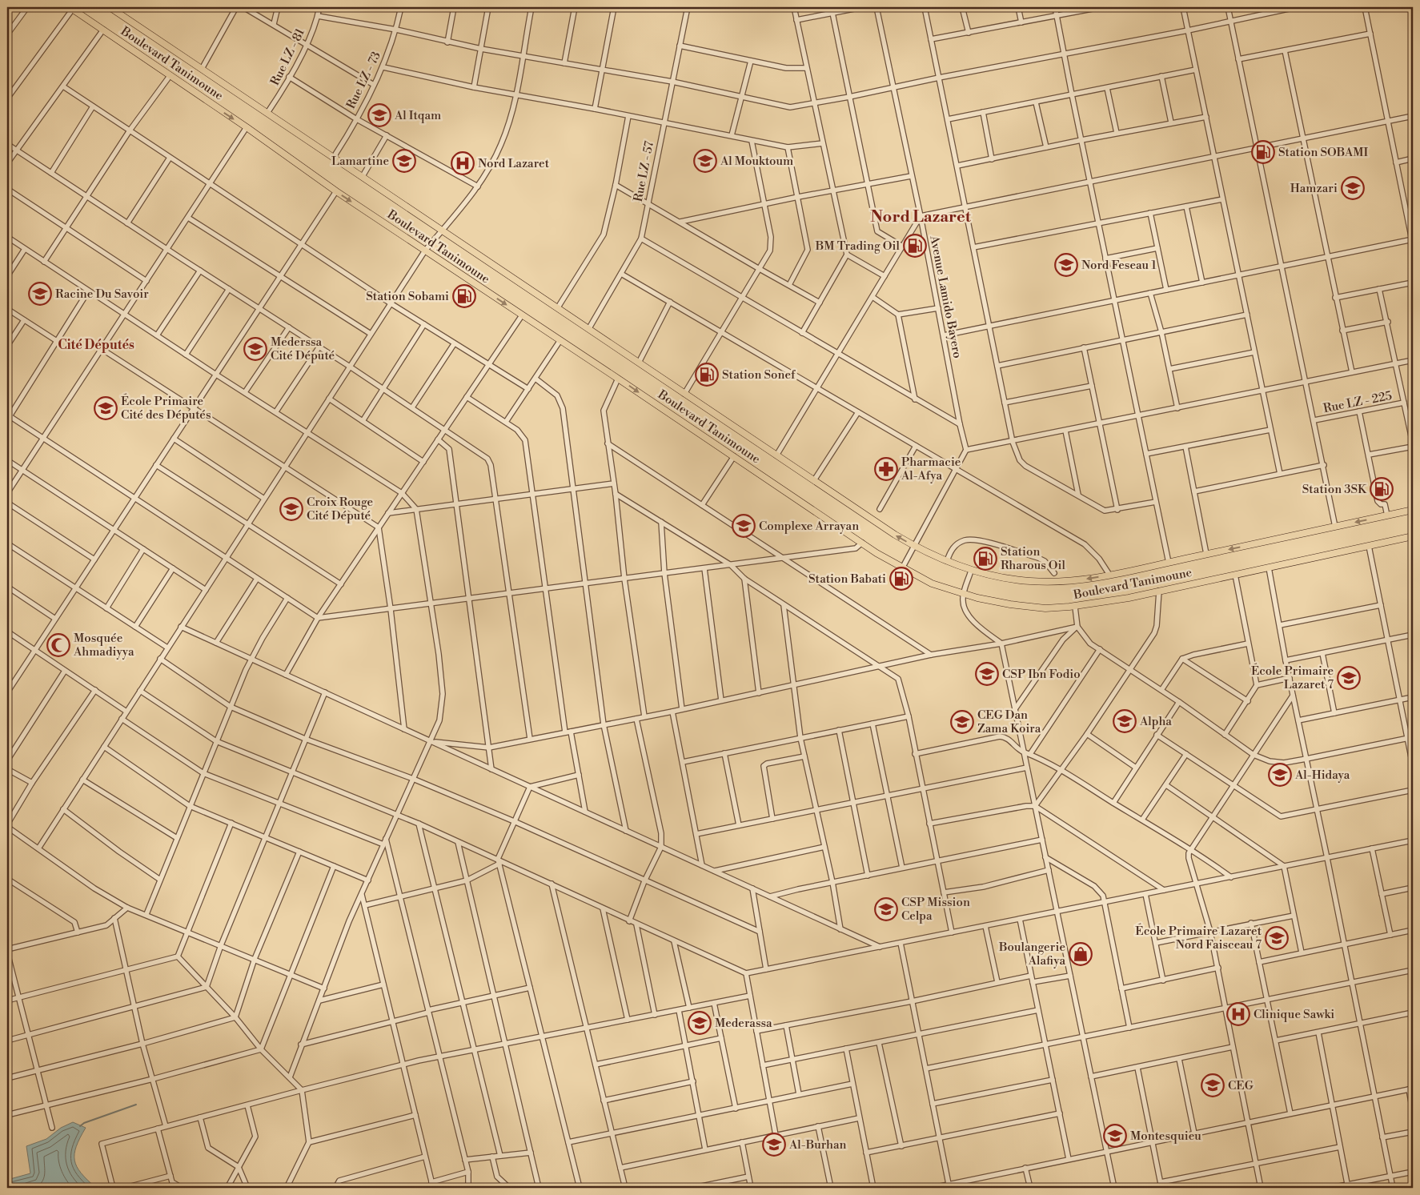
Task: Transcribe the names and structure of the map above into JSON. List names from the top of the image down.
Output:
{
  "streets": {
    "main road": ["Boulevard Tanimoune"],
    "street": [
      "Rue LZ - 81",
      "Rue LZ - 73",
      "Rue LZ - 57",
      "Avenue Lamido Bayero",
      "Rue LZ - 225"
    ]
  },
  "crossings": [
    ["Rue LZ - 81", "Boulevard Tanimoune"],
    ["Boulevard Tanimoune", "Rue LZ - 73"],
    ["Boulevard Tanimoune", "Rue LZ - 57"]
  ],
  "districts": ["Nord Lazaret", "Cité Députés"],
  "places": {
    "school or university": [
      "Al Itqam",
      "Lamartine",
      "Al Mouktoum",
      "Hamzari",
      "Nord Feseau 1",
      "Racine Du Savoir",
      "Mederssa Cité Député",
      "École Primaire Cité des Députés",
      "Croix Rouge Cité Député",
      "Complexe Arrayan",
      "CSP Ibn Fodio",
      "École Primaire Lazaret 7",
      "Alpha",
      "CEG Dan Zama Koira",
      "Al-Hidaya",
      "CSP Mission Celpa",
      "École Primaire Lazaret Nord Faisceau 7",
      "Mederassa",
      "CEG",
      "Montesquieu",
      "Al-Burhan"
    ],
    "fuel station": [
      "Station SOBAMI",
      "BM Trading Oil",
      "Station Sobami",
      "Station Sonef",
      "Station 3SK",
      "Station Rharous Oil",
      "Station Babati"
    ],
    "hospital": ["Nord Lazaret", "Clinique Sawki"],
    "pharmacy": ["Pharmacie Al-Afya"],
    "mosque": ["Mosquée Ahmadiyya"],
    "shop": ["Boulangerie Alafiya"]
  }
}
